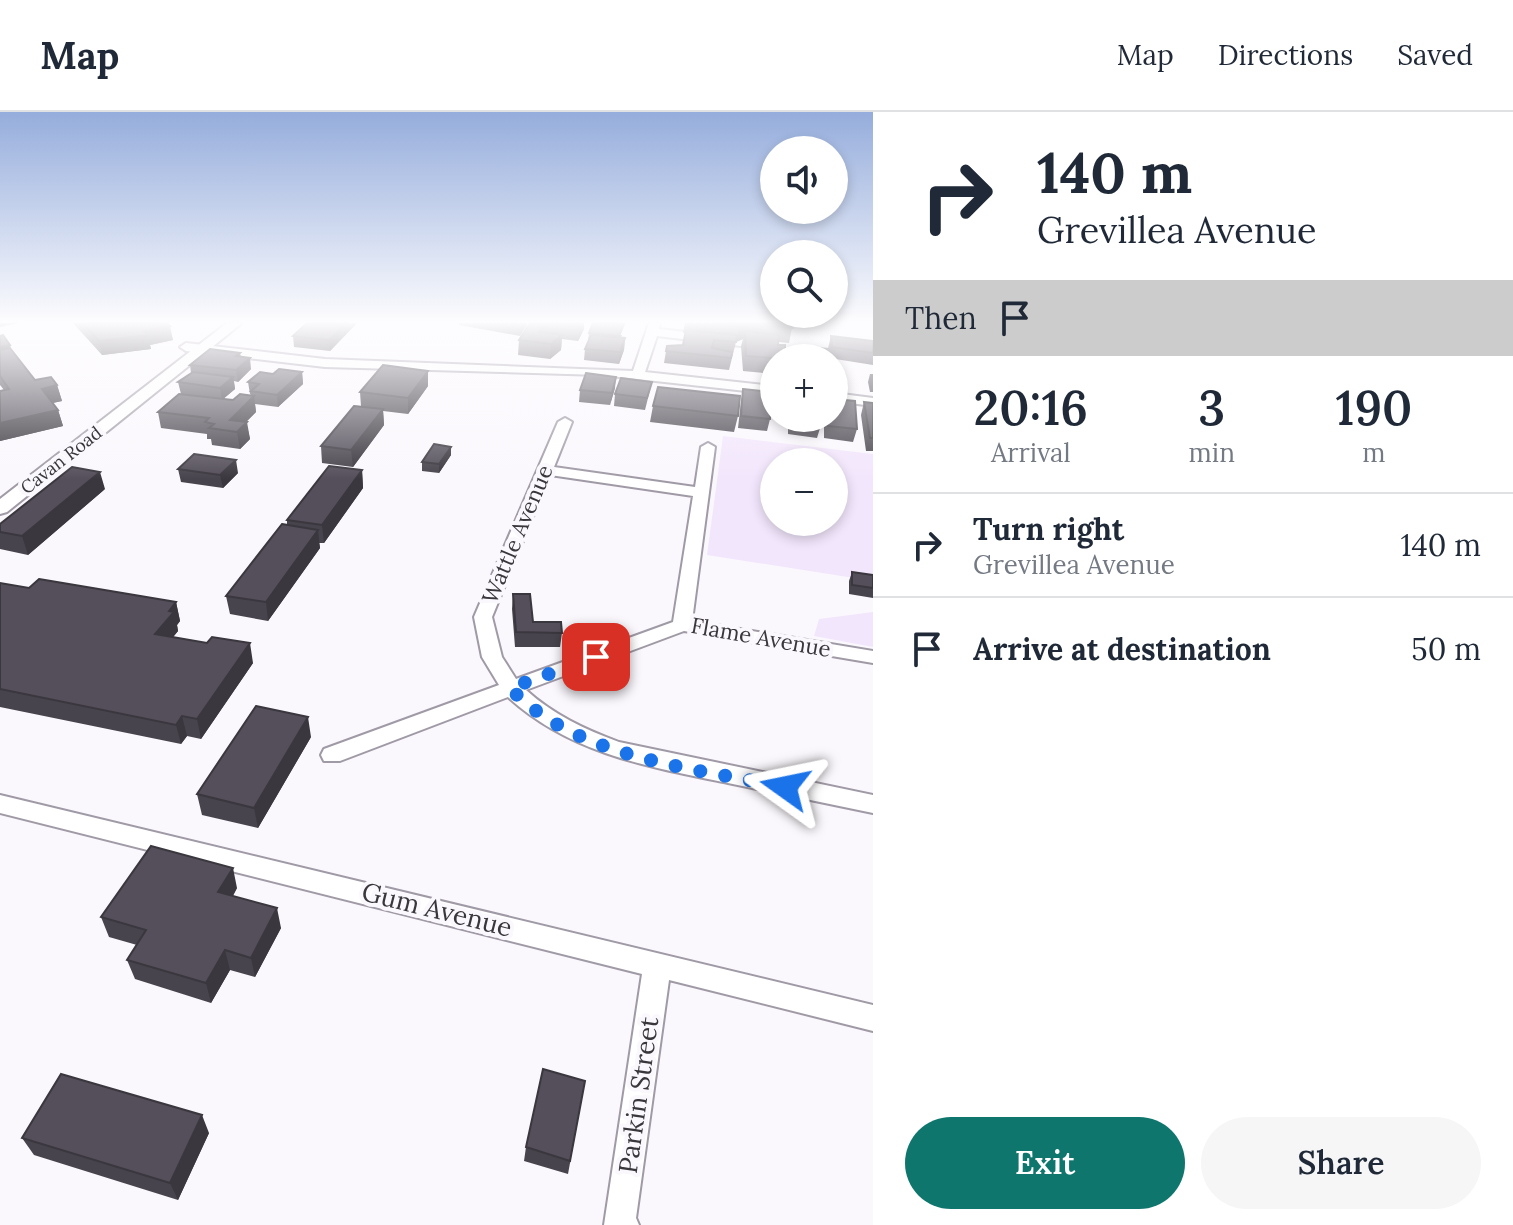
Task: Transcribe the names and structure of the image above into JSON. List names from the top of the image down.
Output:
{
  "streets": {
    "main road": ["Cavan Road"],
    "street": [
      "Wattle Avenue",
      "Flame Avenue",
      "Gum Avenue",
      "Parkin Street"
    ]
  },
  "crossings": [
    ["Gum Avenue", "Parkin Street"]
  ],
  "page": {
    "header": "Map",
    "nav": ["Map", "Directions", "Saved"],
    "turn": ["140 m", "Grevillea Avenue"],
    "map_buttons": ["+", "−"],
    "then": "Then",
    "eta": [
      "20:16",
      "Arrival",
      "3",
      "min",
      "190",
      "m"
    ],
    "list": [
      {
        "name": "Turn right",
        "note": "Grevillea Avenue",
        "value": "140 m"
      },
      {
        "name": "Arrive at destination",
        "value": "50 m"
      }
    ],
    "buttons": ["Exit", "Share"]
  }
}
